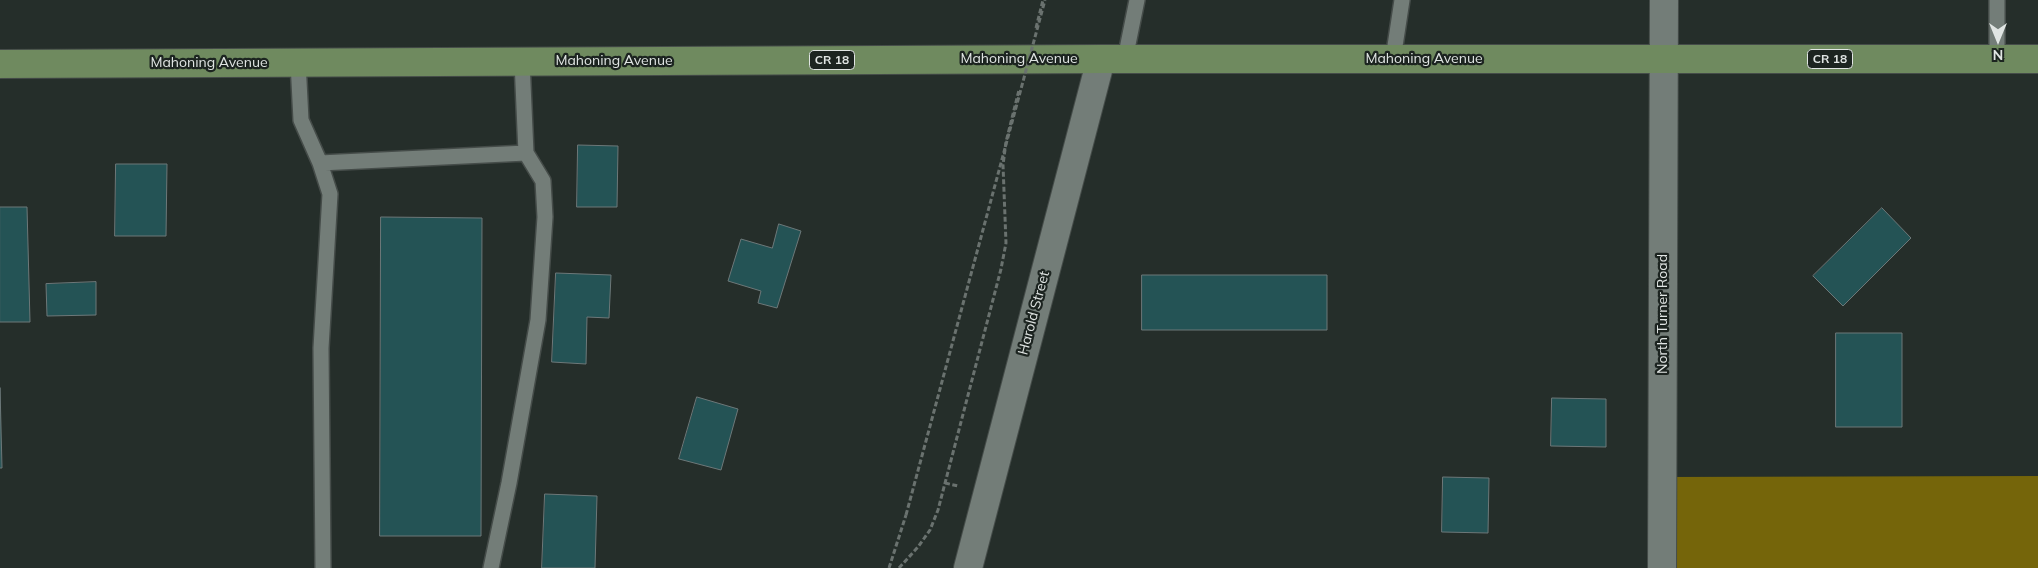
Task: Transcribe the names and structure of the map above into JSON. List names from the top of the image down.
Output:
{
  "streets": {
    "main road": ["Mahoning Avenue", "CR 18"],
    "street": ["Harold Street", "North Turner Road"]
  },
  "crossings": [
    ["Mahoning Avenue", "Harold Street"],
    ["Mahoning Avenue", "North Turner Road"]
  ],
  "north": "bottom"
}
